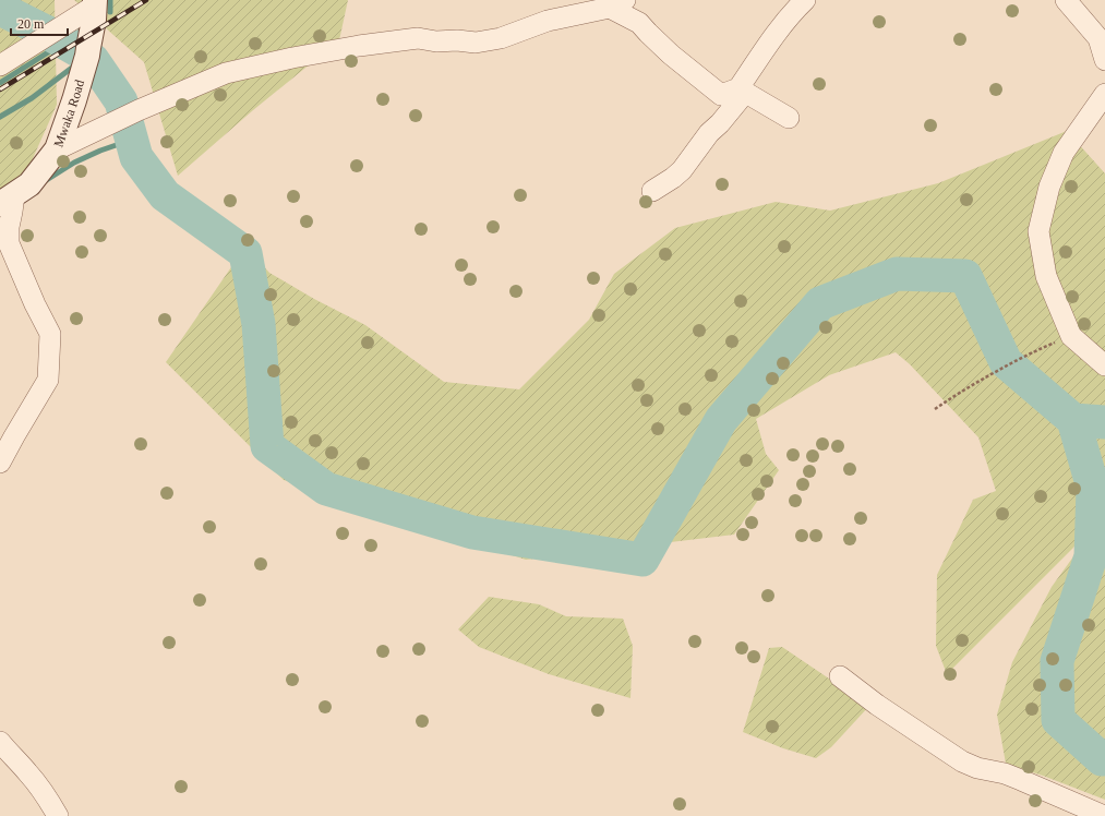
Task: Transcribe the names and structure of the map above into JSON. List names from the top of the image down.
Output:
{
  "streets": {
    "street": ["Mwaka Road"]
  },
  "scale_bar": "20 m"
}
